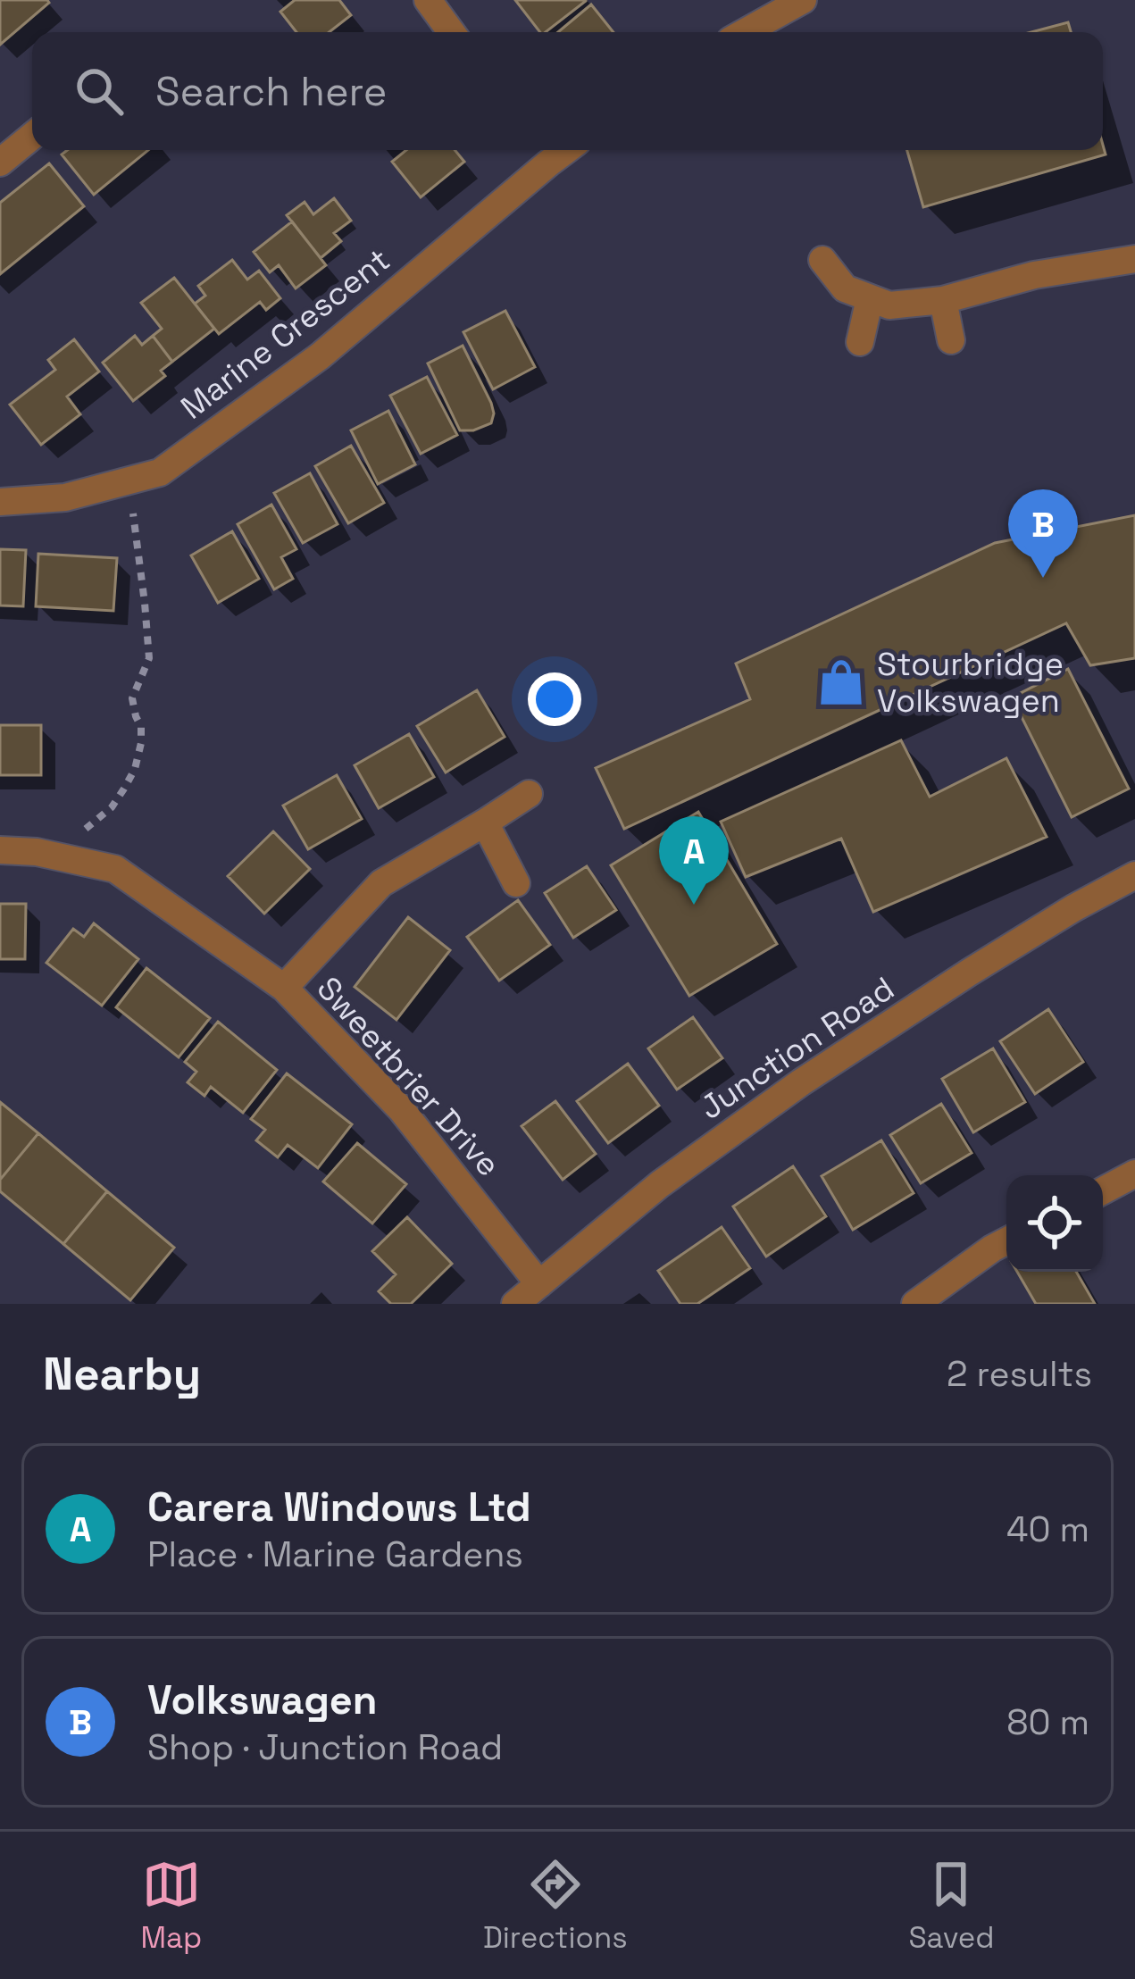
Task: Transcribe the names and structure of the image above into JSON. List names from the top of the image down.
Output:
{
  "streets": {
    "street": ["Marine Crescent", "Junction Road", "Sweetbrier Drive"]
  },
  "crossings": [
    ["Junction Road", "Sweetbrier Drive"]
  ],
  "places": {
    "shop": ["Stourbridge Volkswagen"]
  },
  "page": {
    "search": "Search here",
    "pins": ["B", "A"],
    "heading": ["Nearby", "2 results"],
    "list": [
      {
        "mark": "A",
        "name": "Carera Windows Ltd",
        "note": "Place · Marine Gardens",
        "value": "40 m"
      },
      {
        "mark": "B",
        "name": "Volkswagen",
        "note": "Shop · Junction Road",
        "value": "80 m"
      }
    ],
    "nav": ["Map", "Directions", "Saved"]
  }
}
